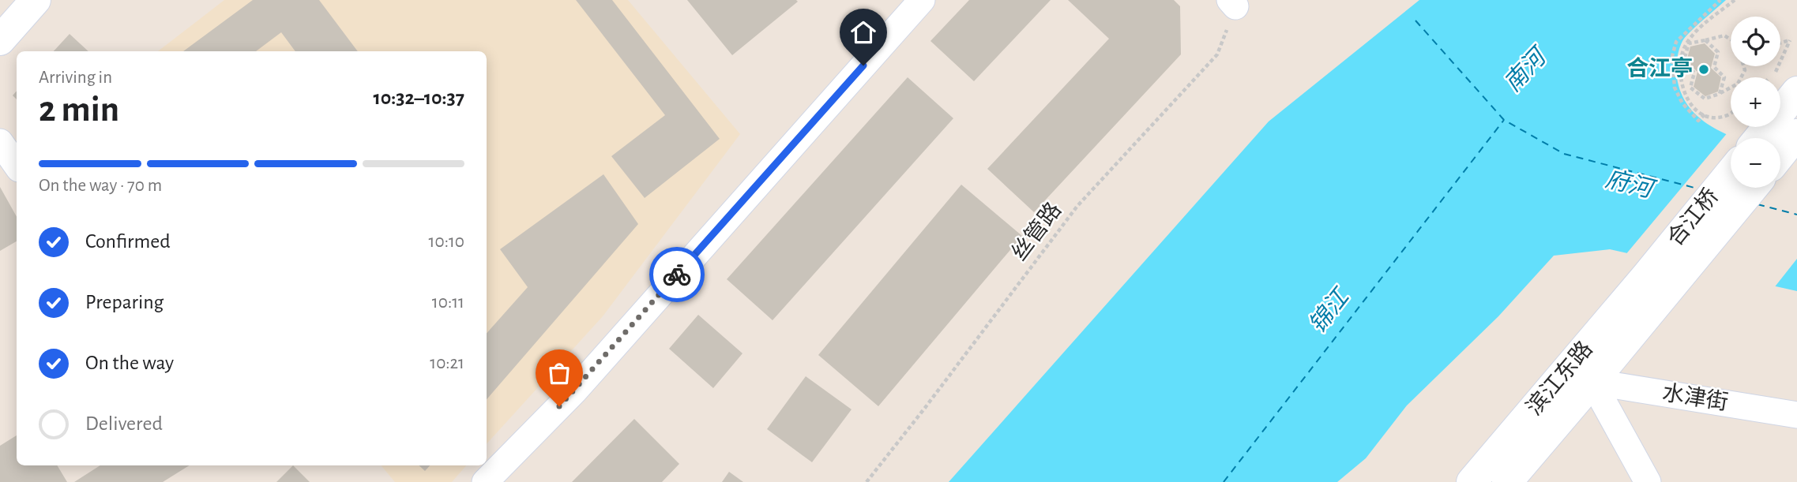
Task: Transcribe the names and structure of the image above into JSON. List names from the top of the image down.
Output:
{
  "streets": {
    "main road": ["合江桥", "滨江东路"],
    "street": ["水津街"],
    "path": ["丝管路"]
  },
  "crossings": [
    ["合江桥", "滨江东路"],
    ["滨江东路", "水津街"]
  ],
  "water": ["南河", "府河", "锦江"],
  "places": ["合江亭"],
  "page": {
    "map_buttons": ["+", "−"],
    "heading": ["2 min", "Arriving in", "10:32–10:37"],
    "bar": "On the way · 70 m",
    "list": [
      ["Confirmed", "10:10"],
      ["Preparing", "10:11"],
      ["On the way", "10:21"],
      "Delivered"
    ]
  }
}
